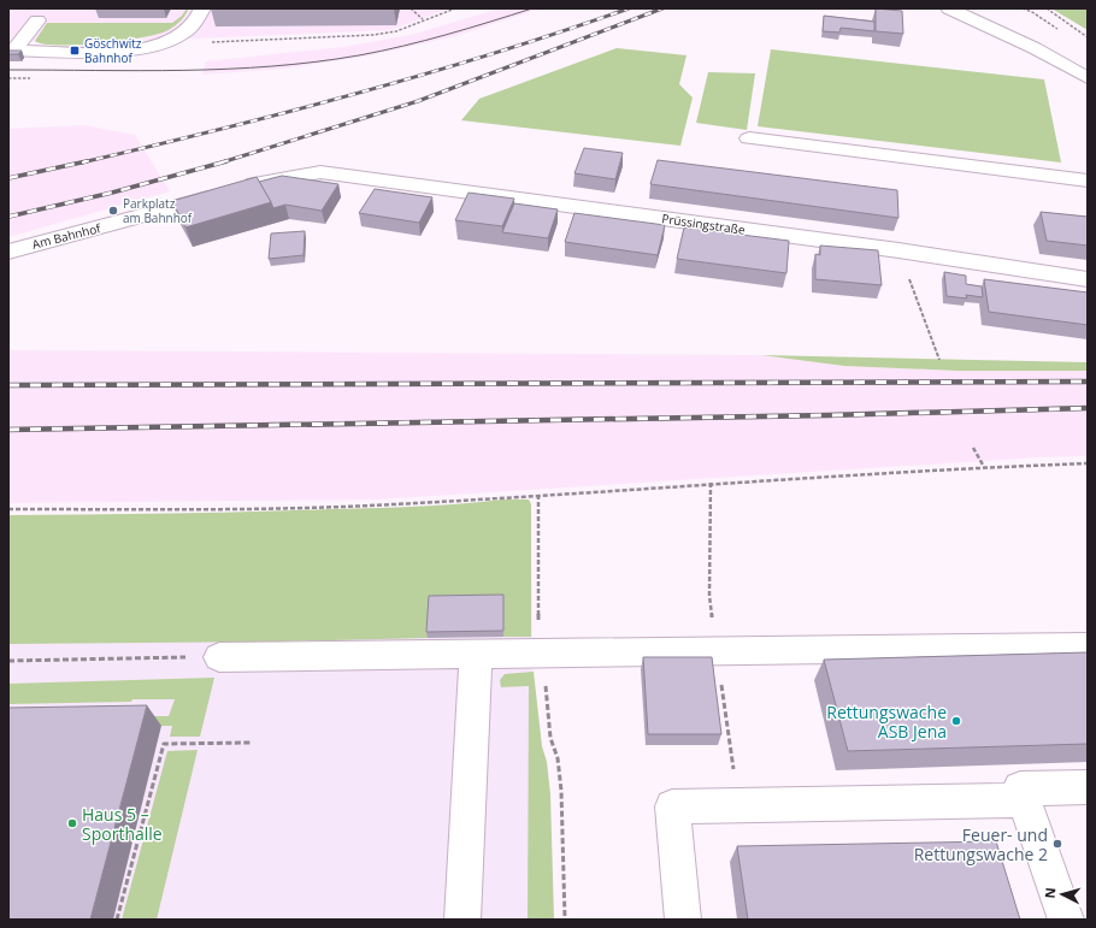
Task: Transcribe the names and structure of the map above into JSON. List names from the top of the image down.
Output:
{
  "streets": {
    "street": ["Prüssingstraße", "Am Bahnhof"]
  },
  "crossings": [
    ["Prüssingstraße", "Am Bahnhof"]
  ],
  "places": {
    "transit": ["Göschwitz Bahnhof"],
    "other": [
      "Parkplatz am Bahnhof",
      "Rettungswache ASB Jena",
      "Haus 5 – Sporthalle",
      "Feuer- und Rettungswache 2"
    ]
  },
  "north": "left"
}
